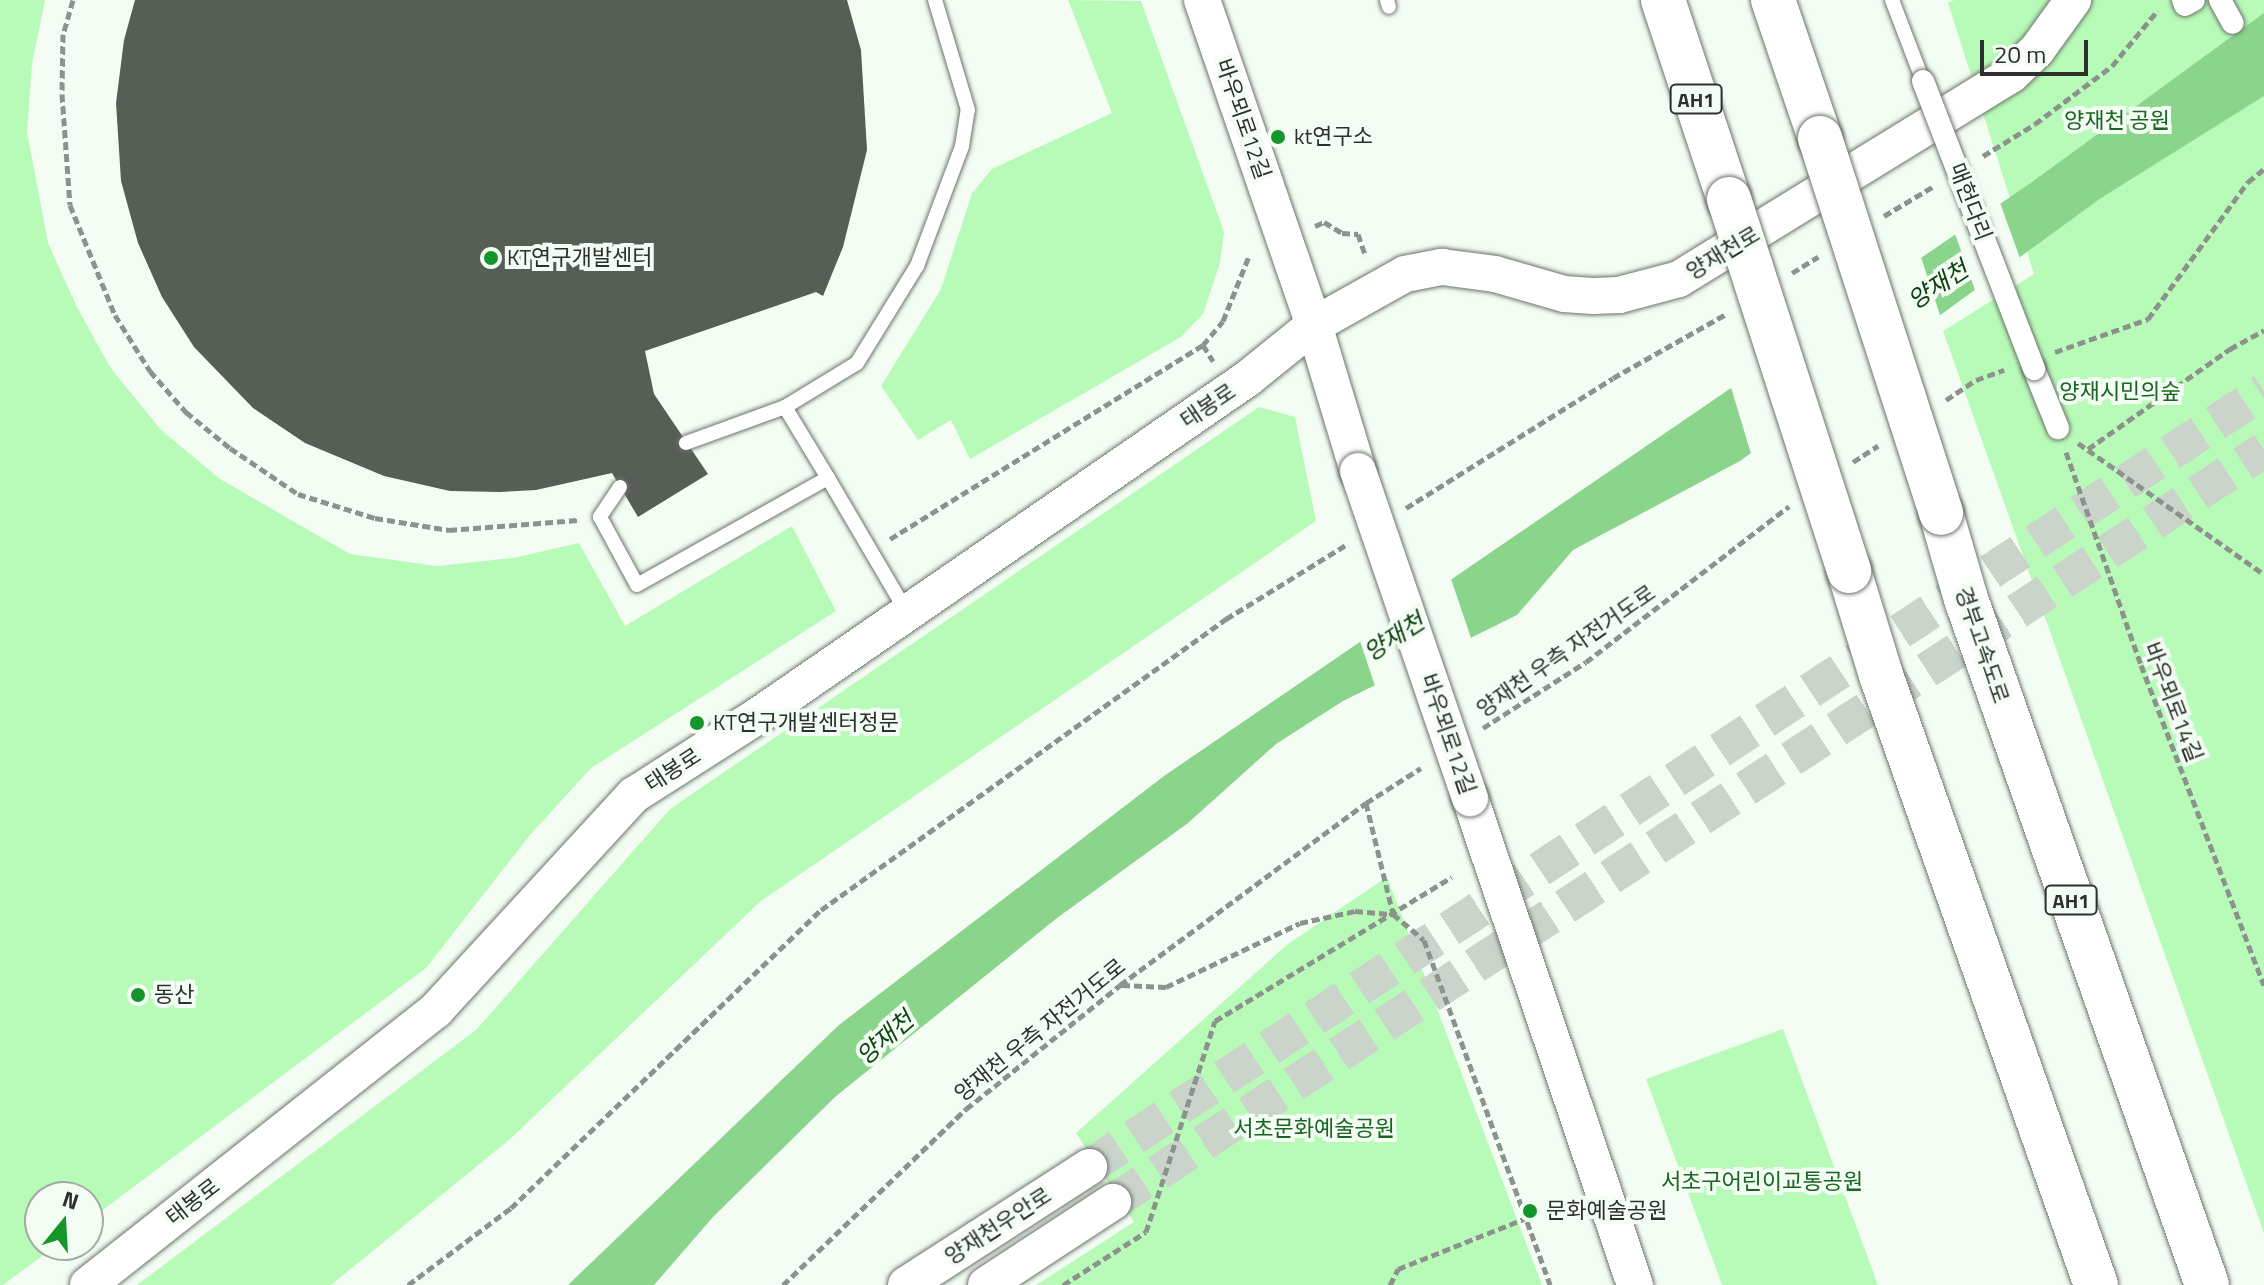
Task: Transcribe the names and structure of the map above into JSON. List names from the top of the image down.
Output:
{
  "streets": {
    "highway": ["AH1", "경부고속도로"],
    "street": [
      "바우뫼로12길",
      "매헌다리",
      "양재천로",
      "태봉로",
      "양재천우안로"
    ],
    "path": ["양재천 우측 자전거도로", "바우뫼로14길"]
  },
  "crossings": [
    ["바우뫼로12길", "양재천로"],
    ["바우뫼로12길", "태봉로"],
    ["매헌다리", "바우뫼로14길"],
    ["양재천로", "태봉로"]
  ],
  "water": ["양재천"],
  "parks": [
    "양재천 공원",
    "양재시민의숲",
    "서초문화예술공원",
    "서초구어린이교통공원"
  ],
  "places": [
    "kt연구소",
    "KT연구개발센터",
    "KT연구개발센터정문",
    "동산",
    "문화예술공원"
  ],
  "scale_bar": "20 m",
  "north": "top"
}
